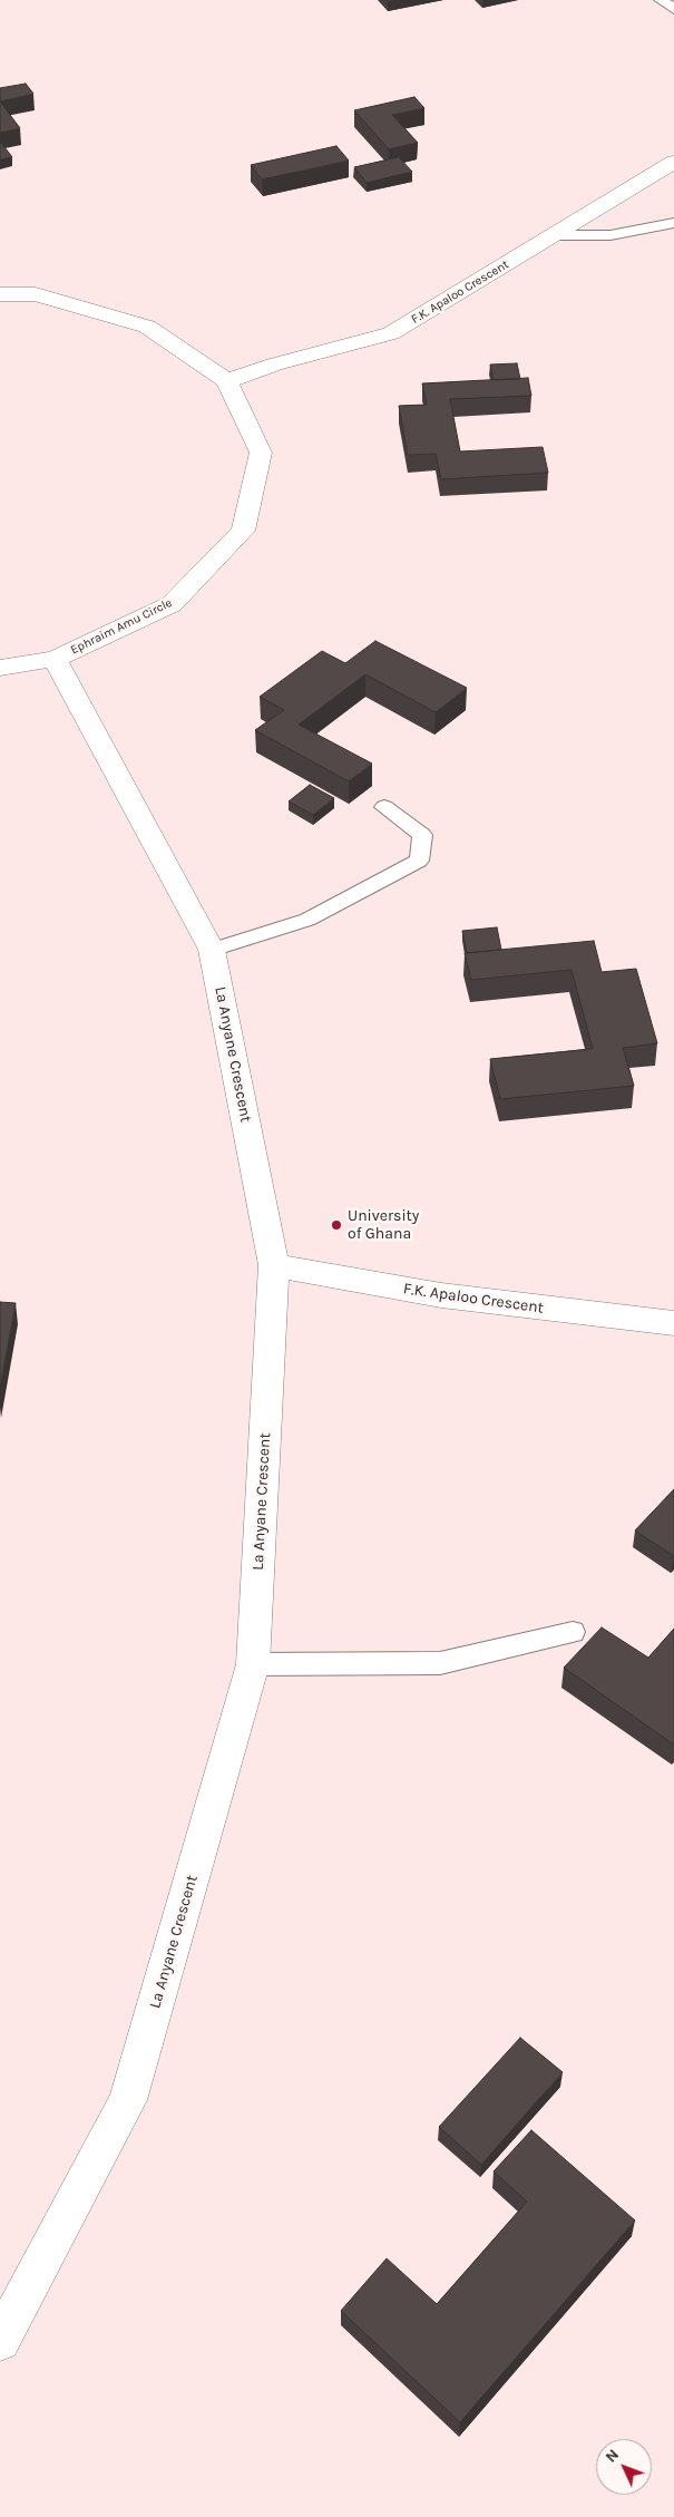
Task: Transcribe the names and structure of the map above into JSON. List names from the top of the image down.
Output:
{
  "streets": {
    "street": ["F.K. Apaloo Crescent", "Ephraim Amu Circle", "La Anyane Crescent"]
  },
  "crossings": [
    ["F.K. Apaloo Crescent", "Ephraim Amu Circle"],
    ["F.K. Apaloo Crescent", "La Anyane Crescent"],
    ["Ephraim Amu Circle", "La Anyane Crescent"]
  ],
  "places": ["University of Ghana"],
  "north": "top left"
}
